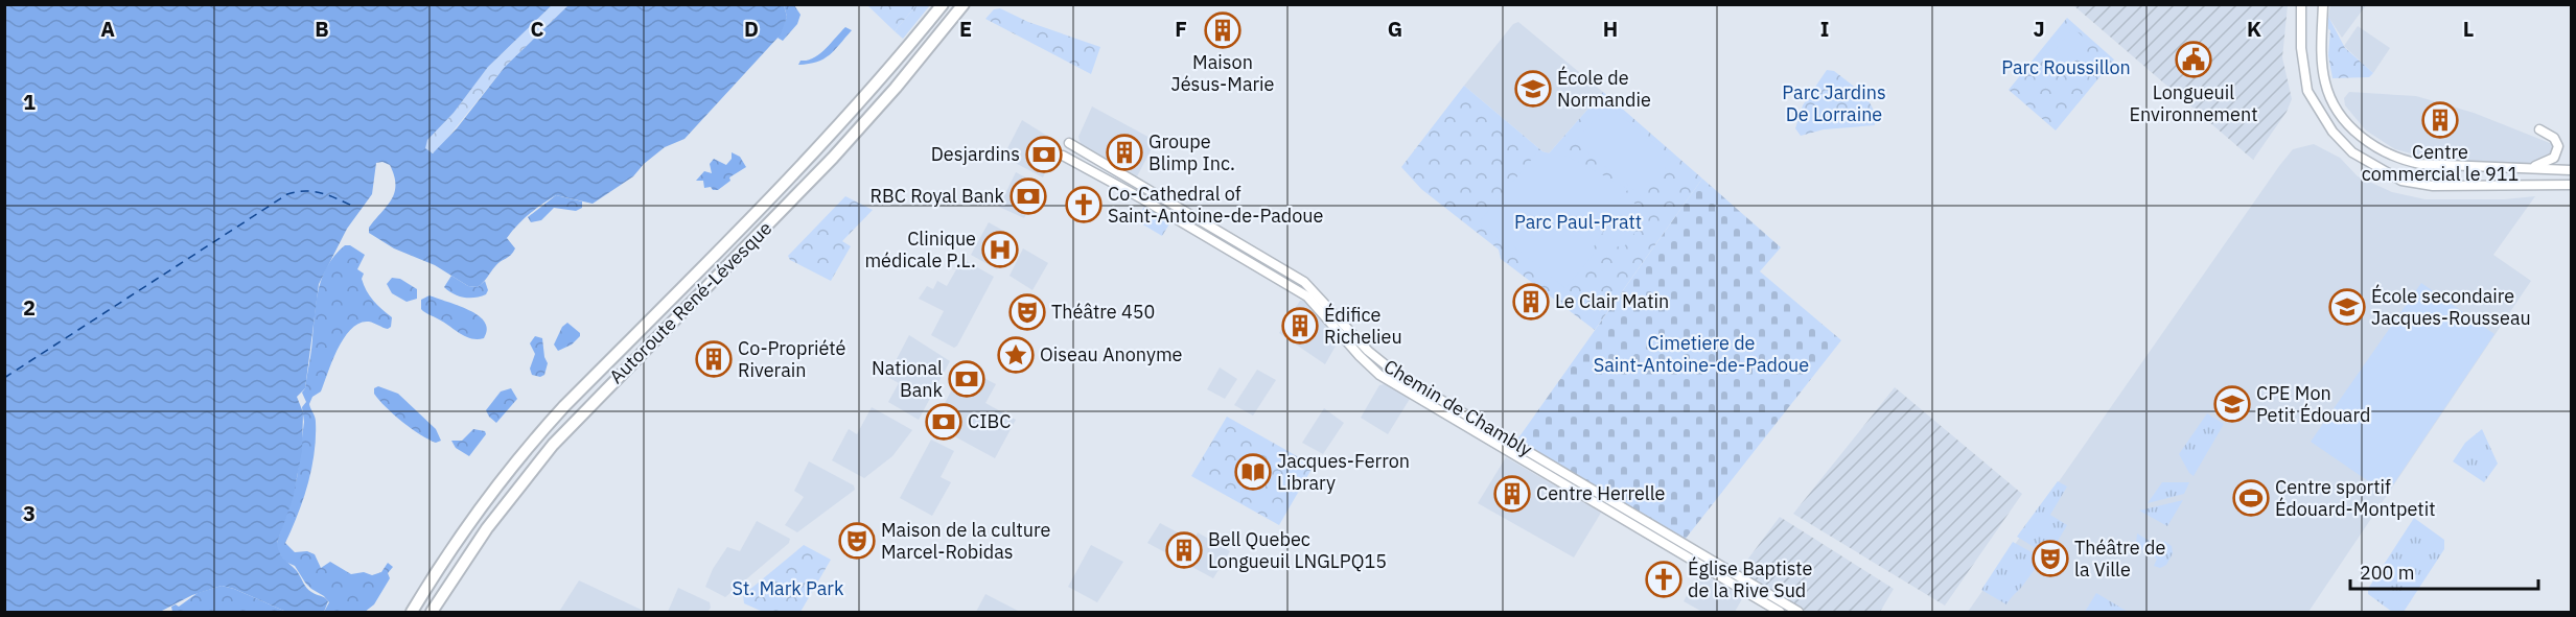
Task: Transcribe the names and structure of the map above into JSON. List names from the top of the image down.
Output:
{
  "streets": {
    "highway": ["Autoroute René-Lévesque"],
    "main road": ["Chemin de Chambly"]
  },
  "parks": [
    "Parc Roussillon",
    "Parc Jardins De Lorraine",
    "Parc Paul-Pratt",
    "Cimetiere de Saint-Antoine-de-Padoue",
    "St. Mark Park"
  ],
  "places": {
    "building": [
      "Maison Jésus-Marie",
      "Centre commercial le 911",
      "Groupe Blimp Inc.",
      "Le Clair Matin",
      "Édifice Richelieu",
      "Co-Propriété Riverain",
      "Centre Herrelle",
      "Bell Quebec Longueuil LNGLPQ15"
    ],
    "public building": ["Longueuil Environnement"],
    "school or university": ["École de Normandie", "École secondaire Jacques-Rousseau", "CPE Mon Petit Édouard"],
    "bank": [
      "Desjardins",
      "RBC Royal Bank",
      "National Bank",
      "CIBC"
    ],
    "church": ["Co-Cathedral of Saint-Antoine-de-Padoue", "Église Baptiste de la Rive Sud"],
    "hospital": ["Clinique médicale P.L."],
    "theatre": ["Théâtre 450", "Maison de la culture Marcel-Robidas", "Théâtre de la Ville"],
    "place": ["Oiseau Anonyme"],
    "library": ["Jacques-Ferron Library"],
    "sports": ["Centre sportif Édouard-Montpetit"]
  },
  "scale_bar": "200 m",
  "grid": {
    "columns": [
      "A",
      "B",
      "C",
      "D",
      "E",
      "F",
      "G",
      "H",
      "I",
      "J",
      "K",
      "L"
    ],
    "rows": ["1", "2", "3"]
  }
}
